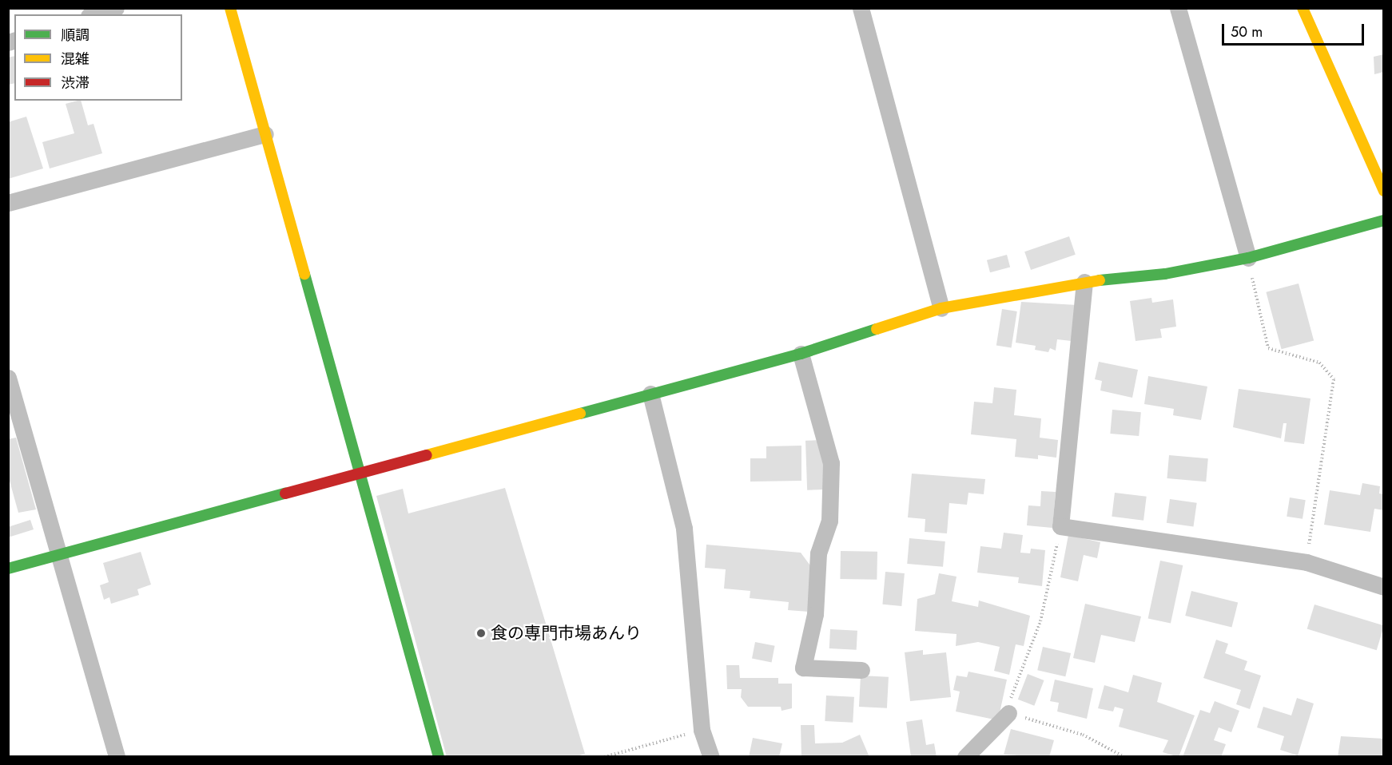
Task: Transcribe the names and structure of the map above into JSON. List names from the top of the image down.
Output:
{
  "places": ["食の専門市場あんり"],
  "legend": ["順調", "混雑", "渋滞"],
  "scale_bar": "50 m"
}
